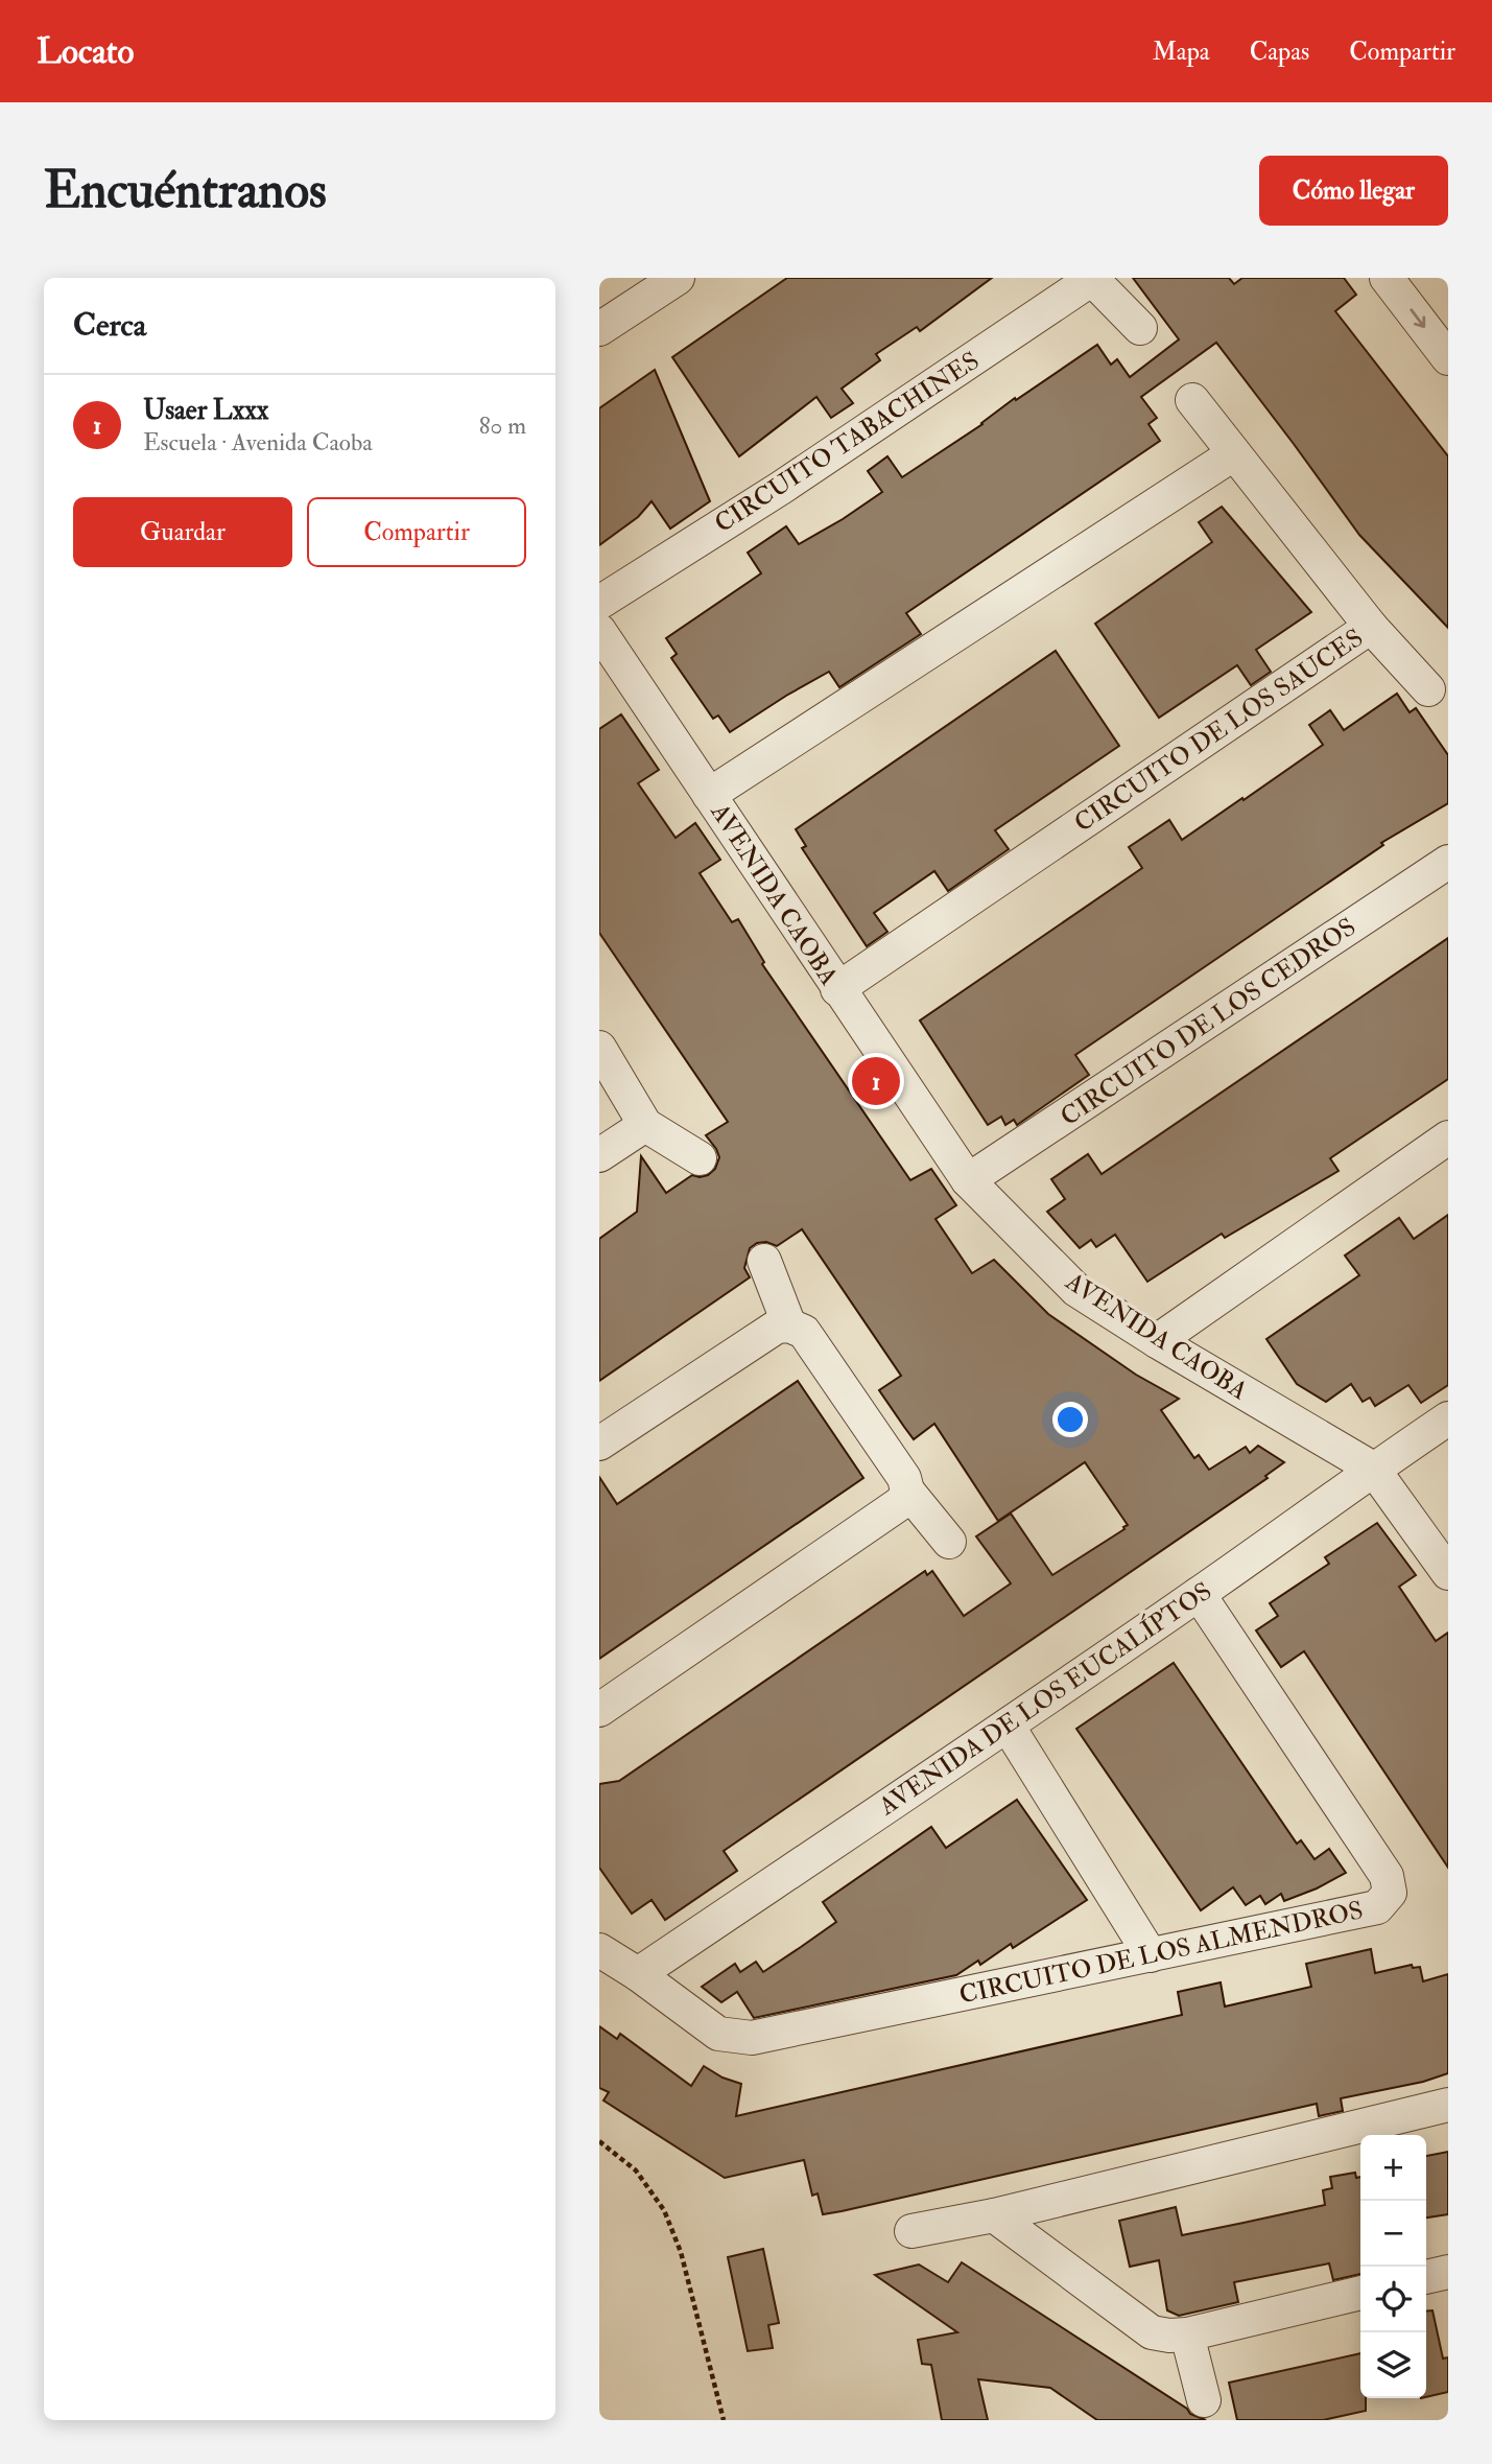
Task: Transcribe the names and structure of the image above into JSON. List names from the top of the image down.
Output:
{
  "streets": {
    "street": [
      "CIRCUITO TABACHINES",
      "CIRCUITO DE LOS SAUCES",
      "AVENIDA CAOBA",
      "CIRCUITO DE LOS CEDROS",
      "AVENIDA DE LOS EUCALÍPTOS",
      "CIRCUITO DE LOS ALMENDROS"
    ]
  },
  "crossings": [
    ["CIRCUITO DE LOS SAUCES", "AVENIDA CAOBA"],
    ["AVENIDA CAOBA", "CIRCUITO DE LOS CEDROS"],
    ["AVENIDA CAOBA", "AVENIDA DE LOS EUCALÍPTOS"],
    ["AVENIDA DE LOS EUCALÍPTOS", "CIRCUITO DE LOS ALMENDROS"]
  ],
  "page": {
    "header": "Locato",
    "nav": ["Mapa", "Capas", "Compartir"],
    "buttons": [
      "Cómo llegar",
      ["Guardar", "Compartir"]
    ],
    "title": "Encuéntranos",
    "heading": "Cerca",
    "list": [
      {
        "mark": "1",
        "name": "Usaer Lxxx",
        "note": "Escuela · Avenida Caoba",
        "value": "80 m"
      }
    ],
    "pins": "1",
    "map_buttons": ["+", "−"]
  }
}
